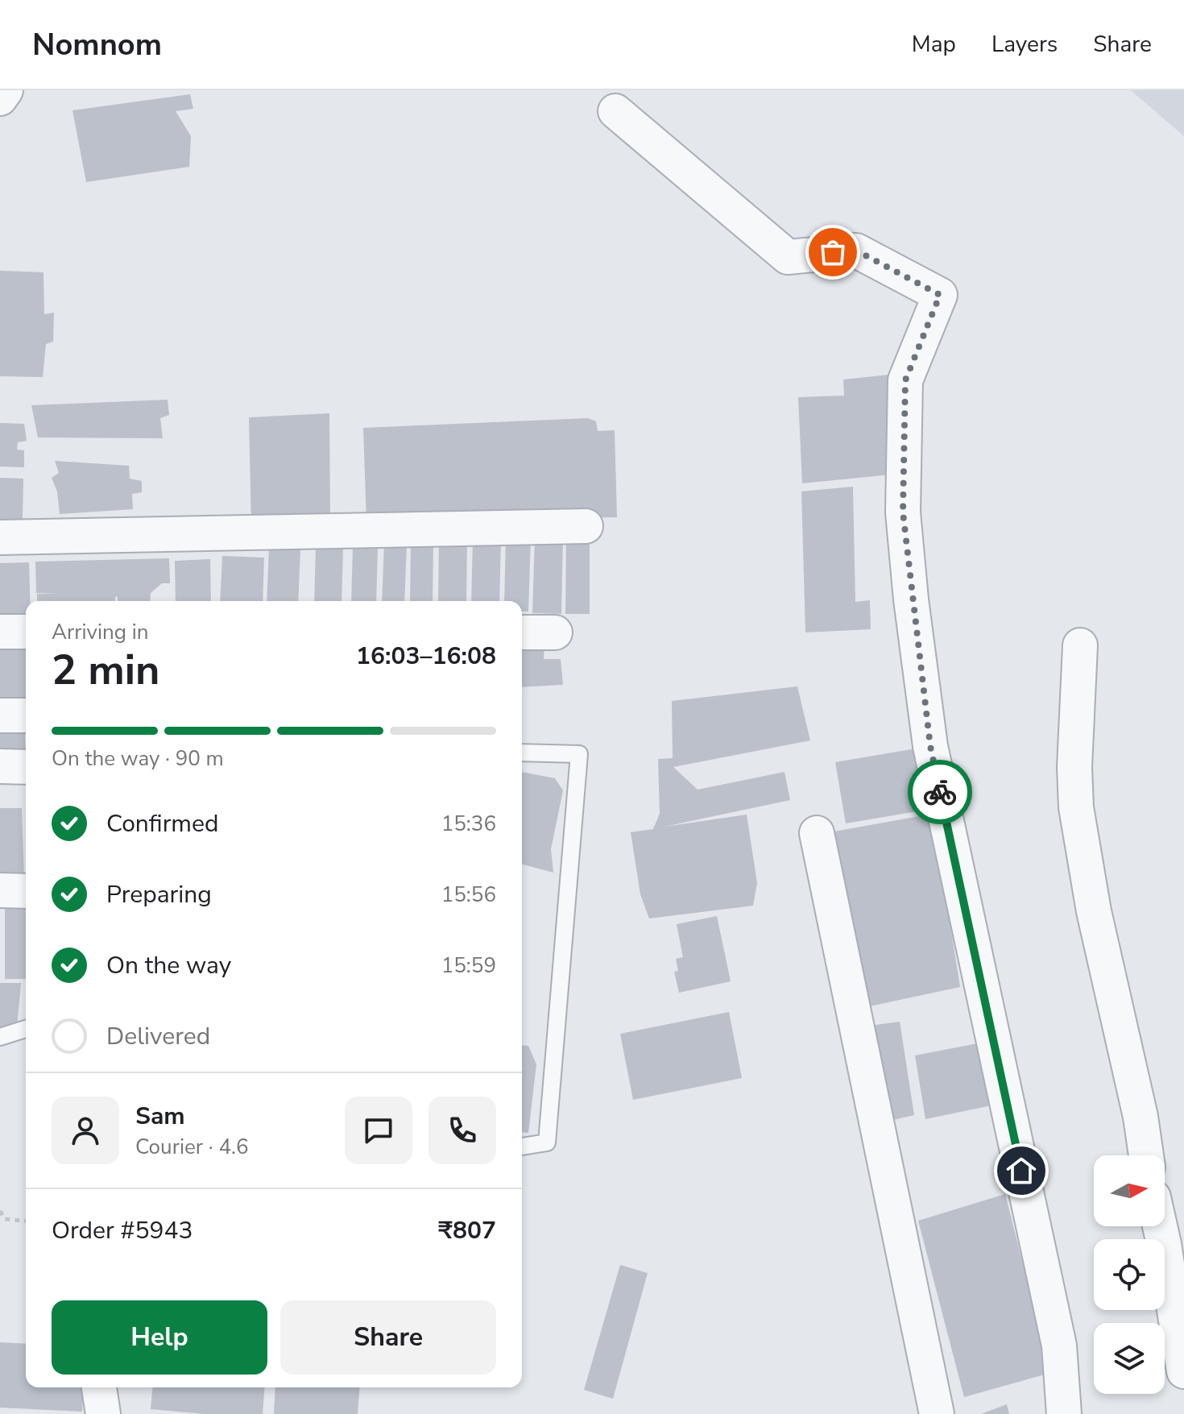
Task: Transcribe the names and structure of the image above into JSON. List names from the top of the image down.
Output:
{
  "north": "right",
  "page": {
    "header": "Nomnom",
    "nav": ["Map", "Layers", "Share"],
    "heading": ["2 min", "Arriving in", "16:03–16:08"],
    "panel": [
      "Sam",
      "Courier · 4.6",
      "Order #5943",
      "₹807"
    ],
    "bar": "On the way · 90 m",
    "list": [
      ["Confirmed", "15:36"],
      ["Preparing", "15:56"],
      ["On the way", "15:59"],
      "Delivered"
    ],
    "buttons": ["Help", "Share"]
  }
}
